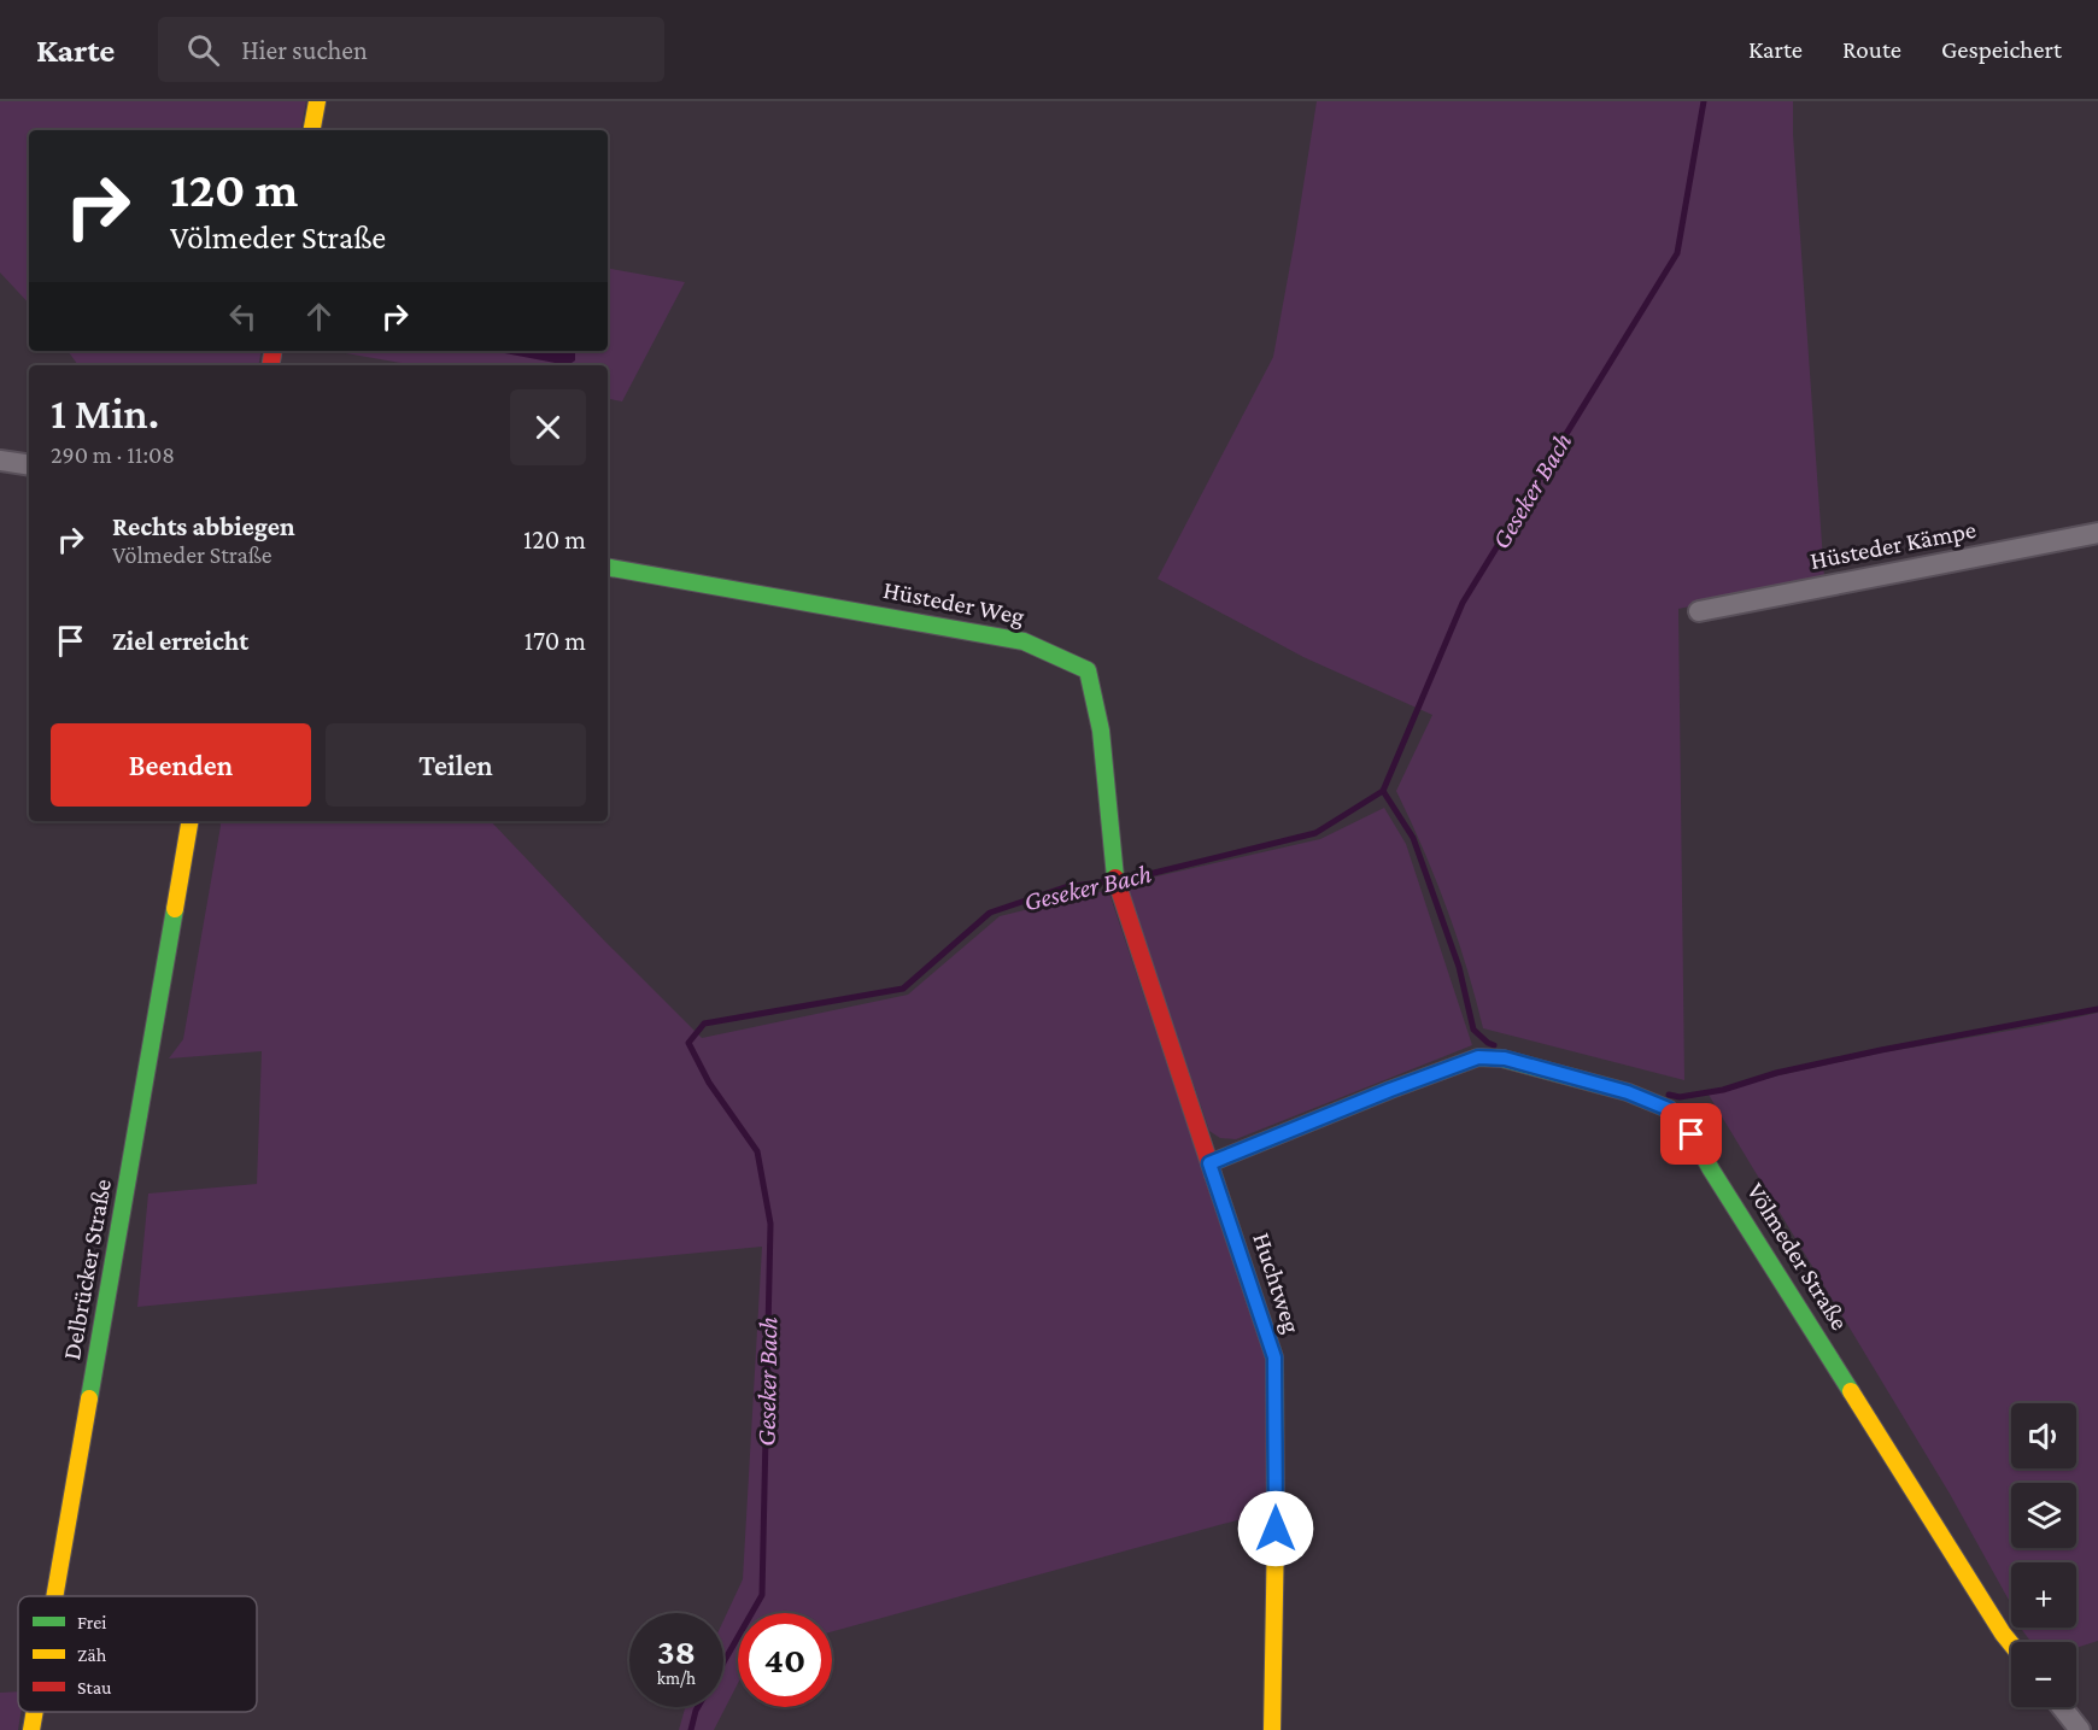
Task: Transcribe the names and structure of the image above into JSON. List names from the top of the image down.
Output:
{
  "streets": {
    "street": [
      "Hüsteder Kämpe",
      "Hüsteder Weg",
      "Völmeder Straße",
      "Delbrücker Straße",
      "Huchtweg"
    ]
  },
  "crossings": [
    ["Hüsteder Weg", "Huchtweg"],
    ["Völmeder Straße", "Huchtweg"]
  ],
  "water": ["Geseker Bach"],
  "legend": ["Frei", "Zäh", "Stau"],
  "page": {
    "header": "Karte",
    "search": "Hier suchen",
    "nav": ["Karte", "Route", "Gespeichert"],
    "turn": ["120 m", "Völmeder Straße"],
    "heading": ["1 Min.", "290 m · 11:08"],
    "list": [
      {
        "name": "Rechts abbiegen",
        "note": "Völmeder Straße",
        "value": "120 m"
      },
      {
        "name": "Ziel erreicht",
        "value": "170 m"
      }
    ],
    "buttons": ["Beenden", "Teilen"],
    "map_buttons": ["+", "−"],
    "speed": "38 km/h",
    "limit": "40"
  }
}
